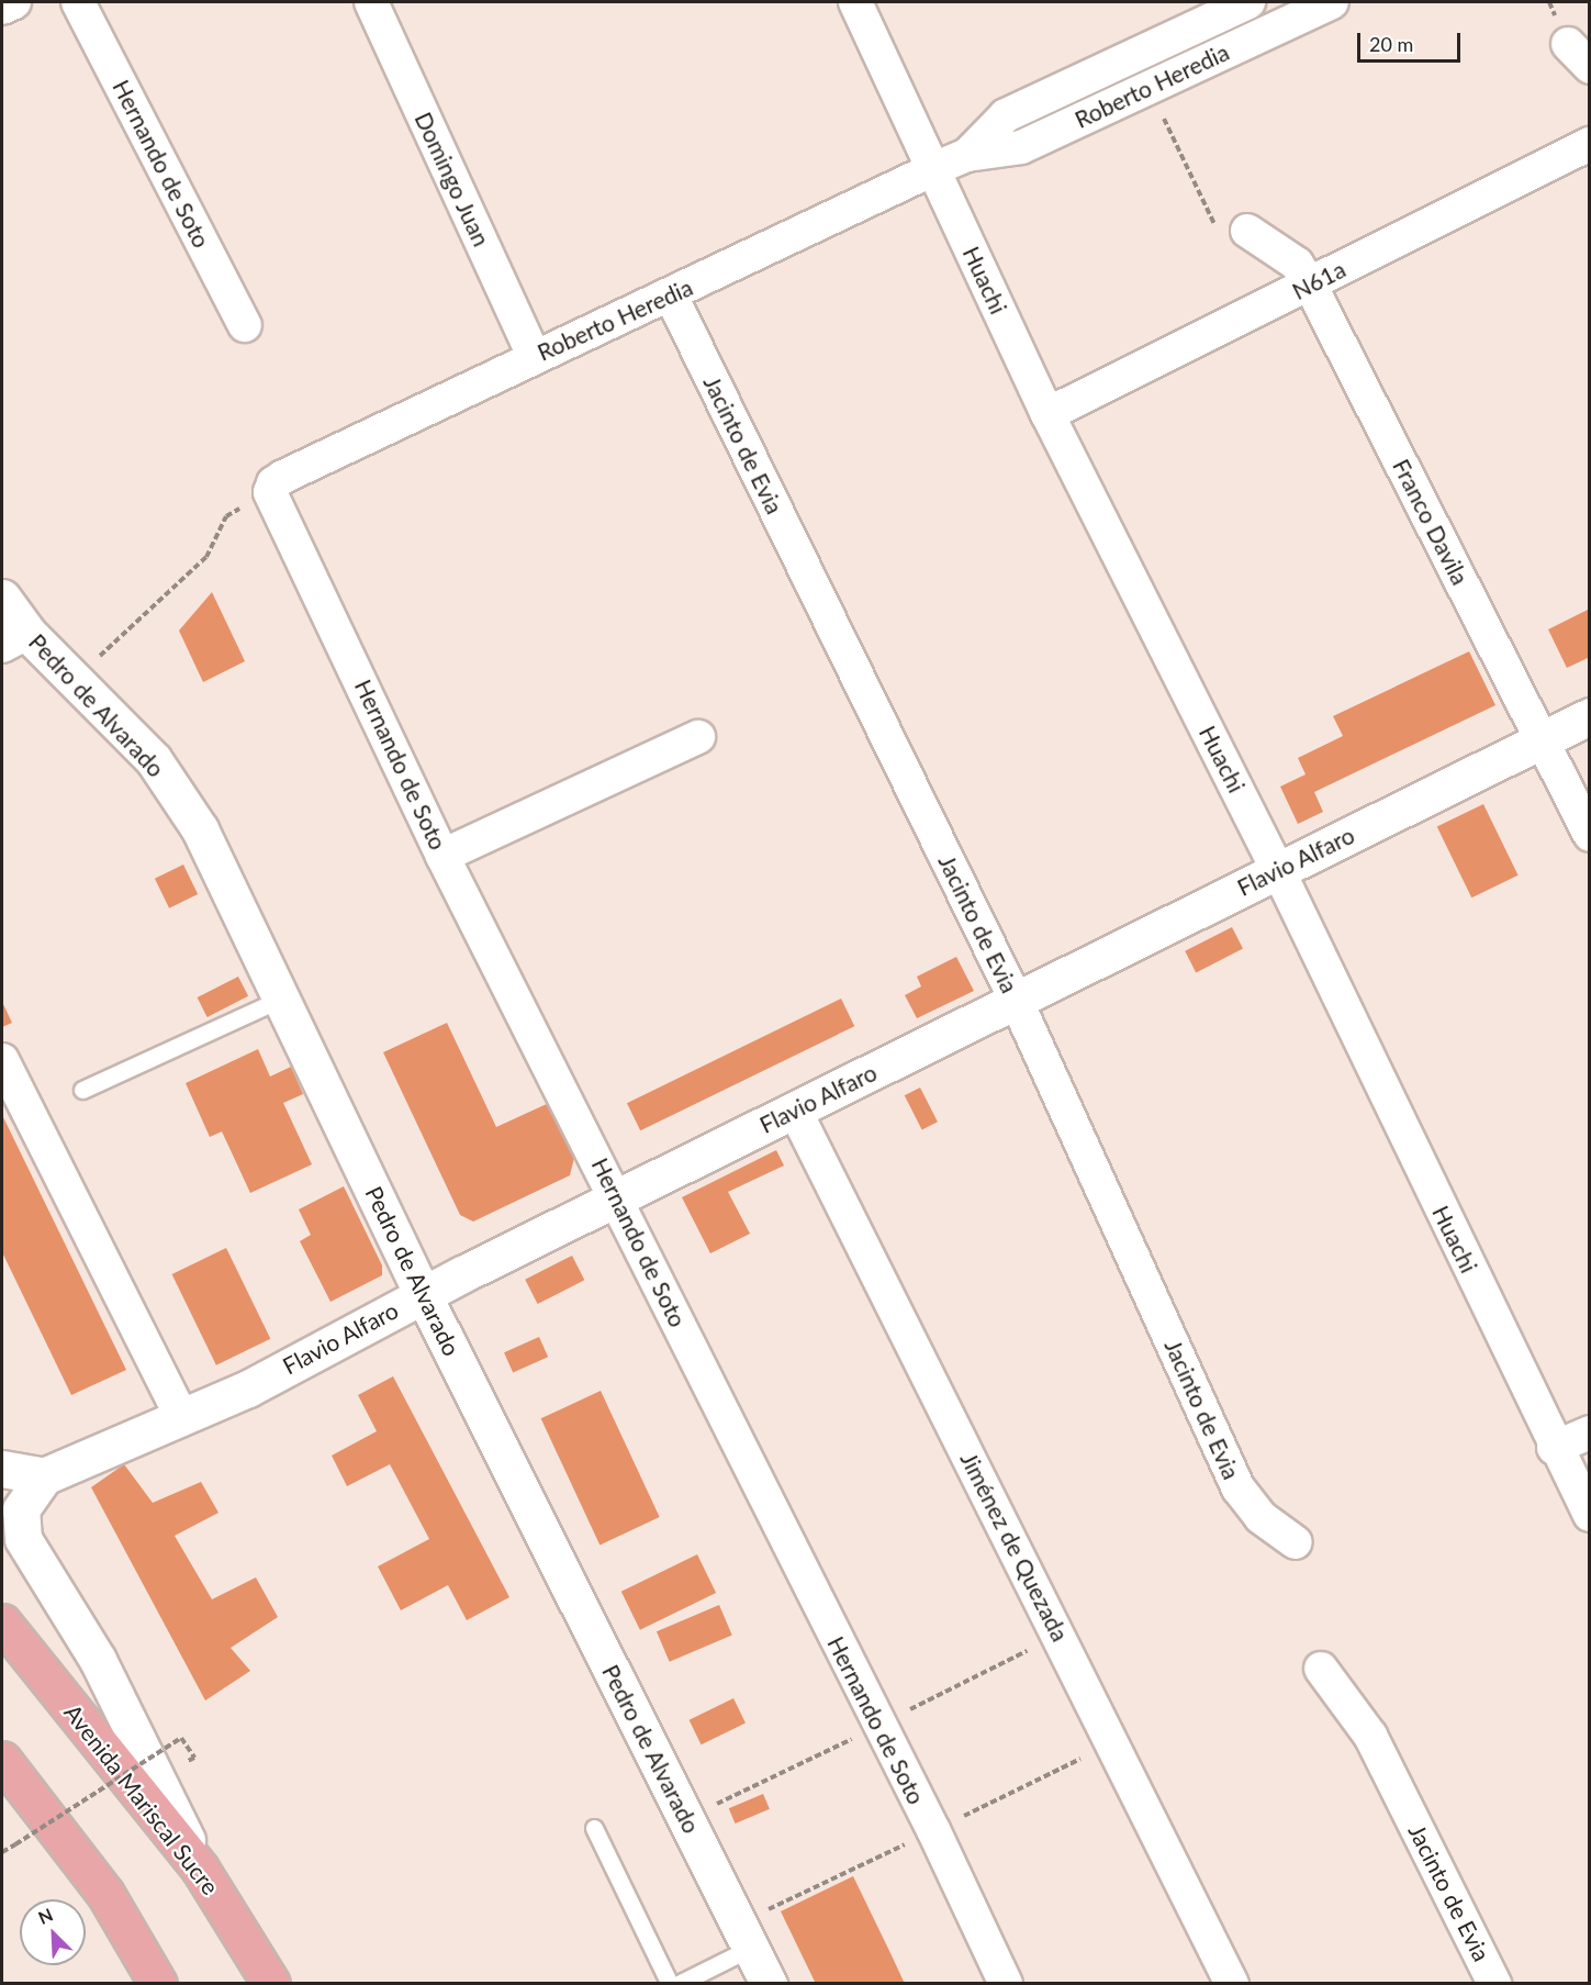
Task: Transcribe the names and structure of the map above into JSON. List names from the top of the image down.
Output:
{
  "streets": {
    "main road": ["Avenida Mariscal Sucre"],
    "street": [
      "Roberto Heredia",
      "Hernando de Soto",
      "Domingo Juan",
      "Huachi",
      "N61a",
      "Jacinto de Evia",
      "Franco Davila",
      "Pedro de Alvarado",
      "Flavio Alfaro",
      "Jiménez de Quezada"
    ]
  },
  "crossings": [
    ["Roberto Heredia", "Hernando de Soto"],
    ["Roberto Heredia", "Domingo Juan"],
    ["Roberto Heredia", "Huachi"],
    ["Roberto Heredia", "Jacinto de Evia"],
    ["Hernando de Soto", "Flavio Alfaro"],
    ["Huachi", "N61a"],
    ["Huachi", "Flavio Alfaro"],
    ["N61a", "Franco Davila"],
    ["Jacinto de Evia", "Flavio Alfaro"],
    ["Franco Davila", "Flavio Alfaro"],
    ["Pedro de Alvarado", "Flavio Alfaro"],
    ["Flavio Alfaro", "Jiménez de Quezada"]
  ],
  "scale_bar": "20 m",
  "north": "top left"
}
